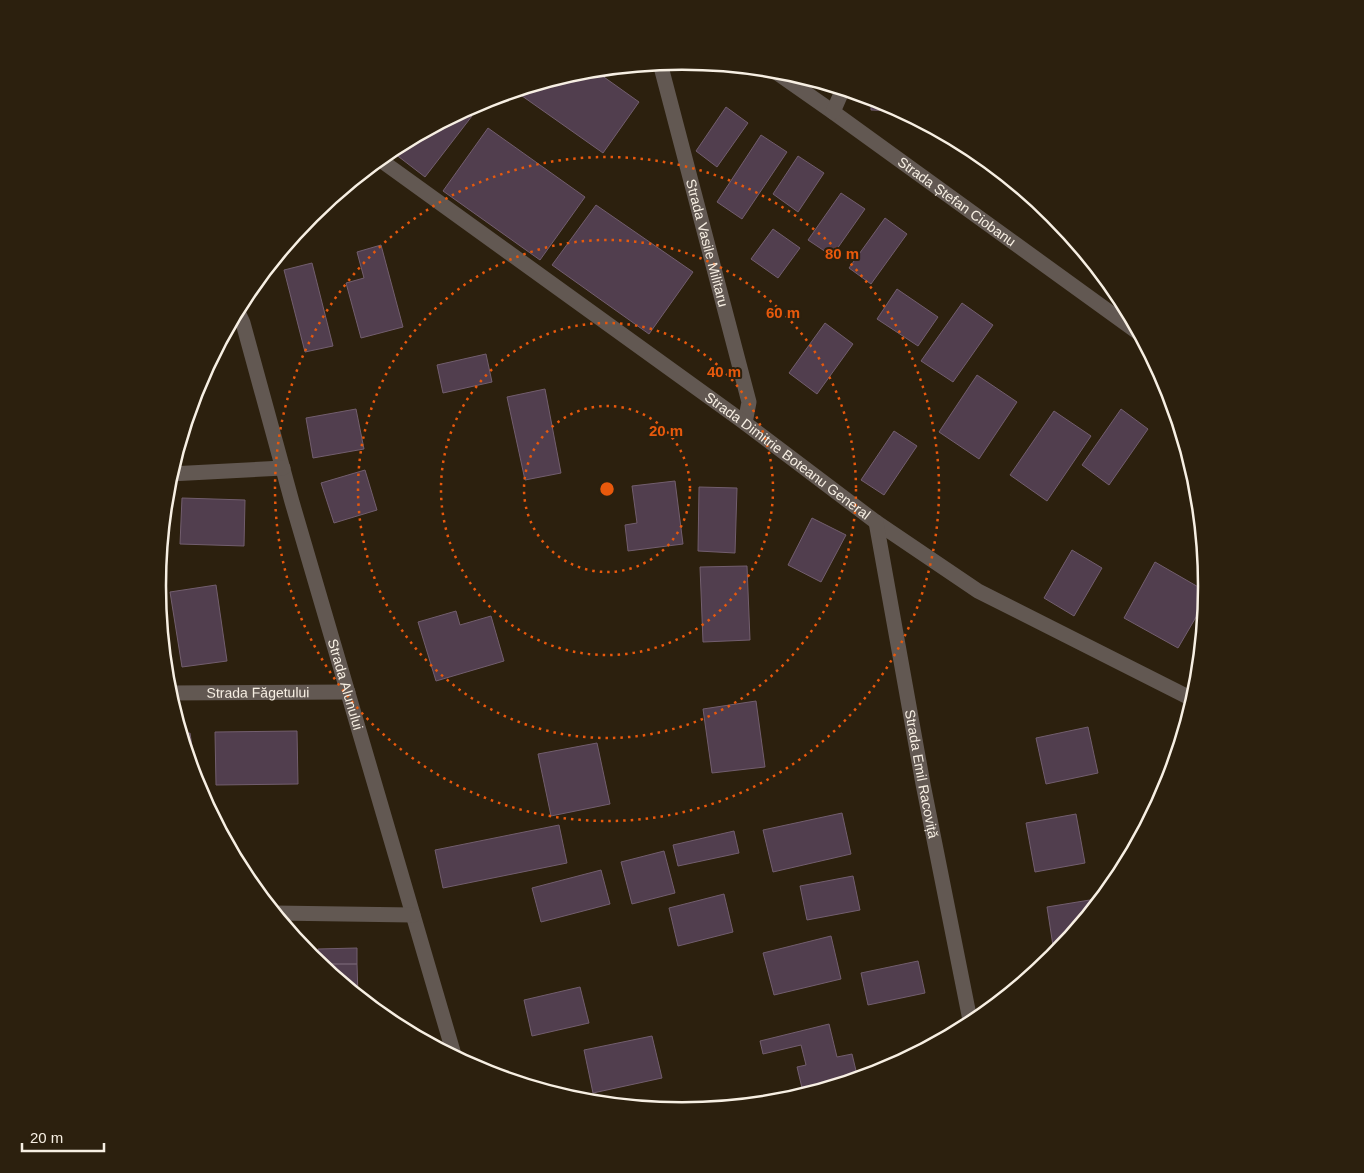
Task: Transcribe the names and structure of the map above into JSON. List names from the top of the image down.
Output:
{
  "streets": {
    "street": [
      "Strada Ștefan Ciobanu",
      "Strada Vasile Militaru",
      "Strada Dimitrie Boteanu General",
      "Strada Alunului",
      "Strada Făgetului",
      "Strada Emil Racoviță"
    ]
  },
  "crossings": [
    ["Strada Vasile Militaru", "Strada Dimitrie Boteanu General"],
    ["Strada Dimitrie Boteanu General", "Strada Emil Racoviță"],
    ["Strada Alunului", "Strada Făgetului"]
  ],
  "scale_bar": "20 m",
  "rings": [
    "80 m",
    "60 m",
    "40 m",
    "20 m"
  ]
}
